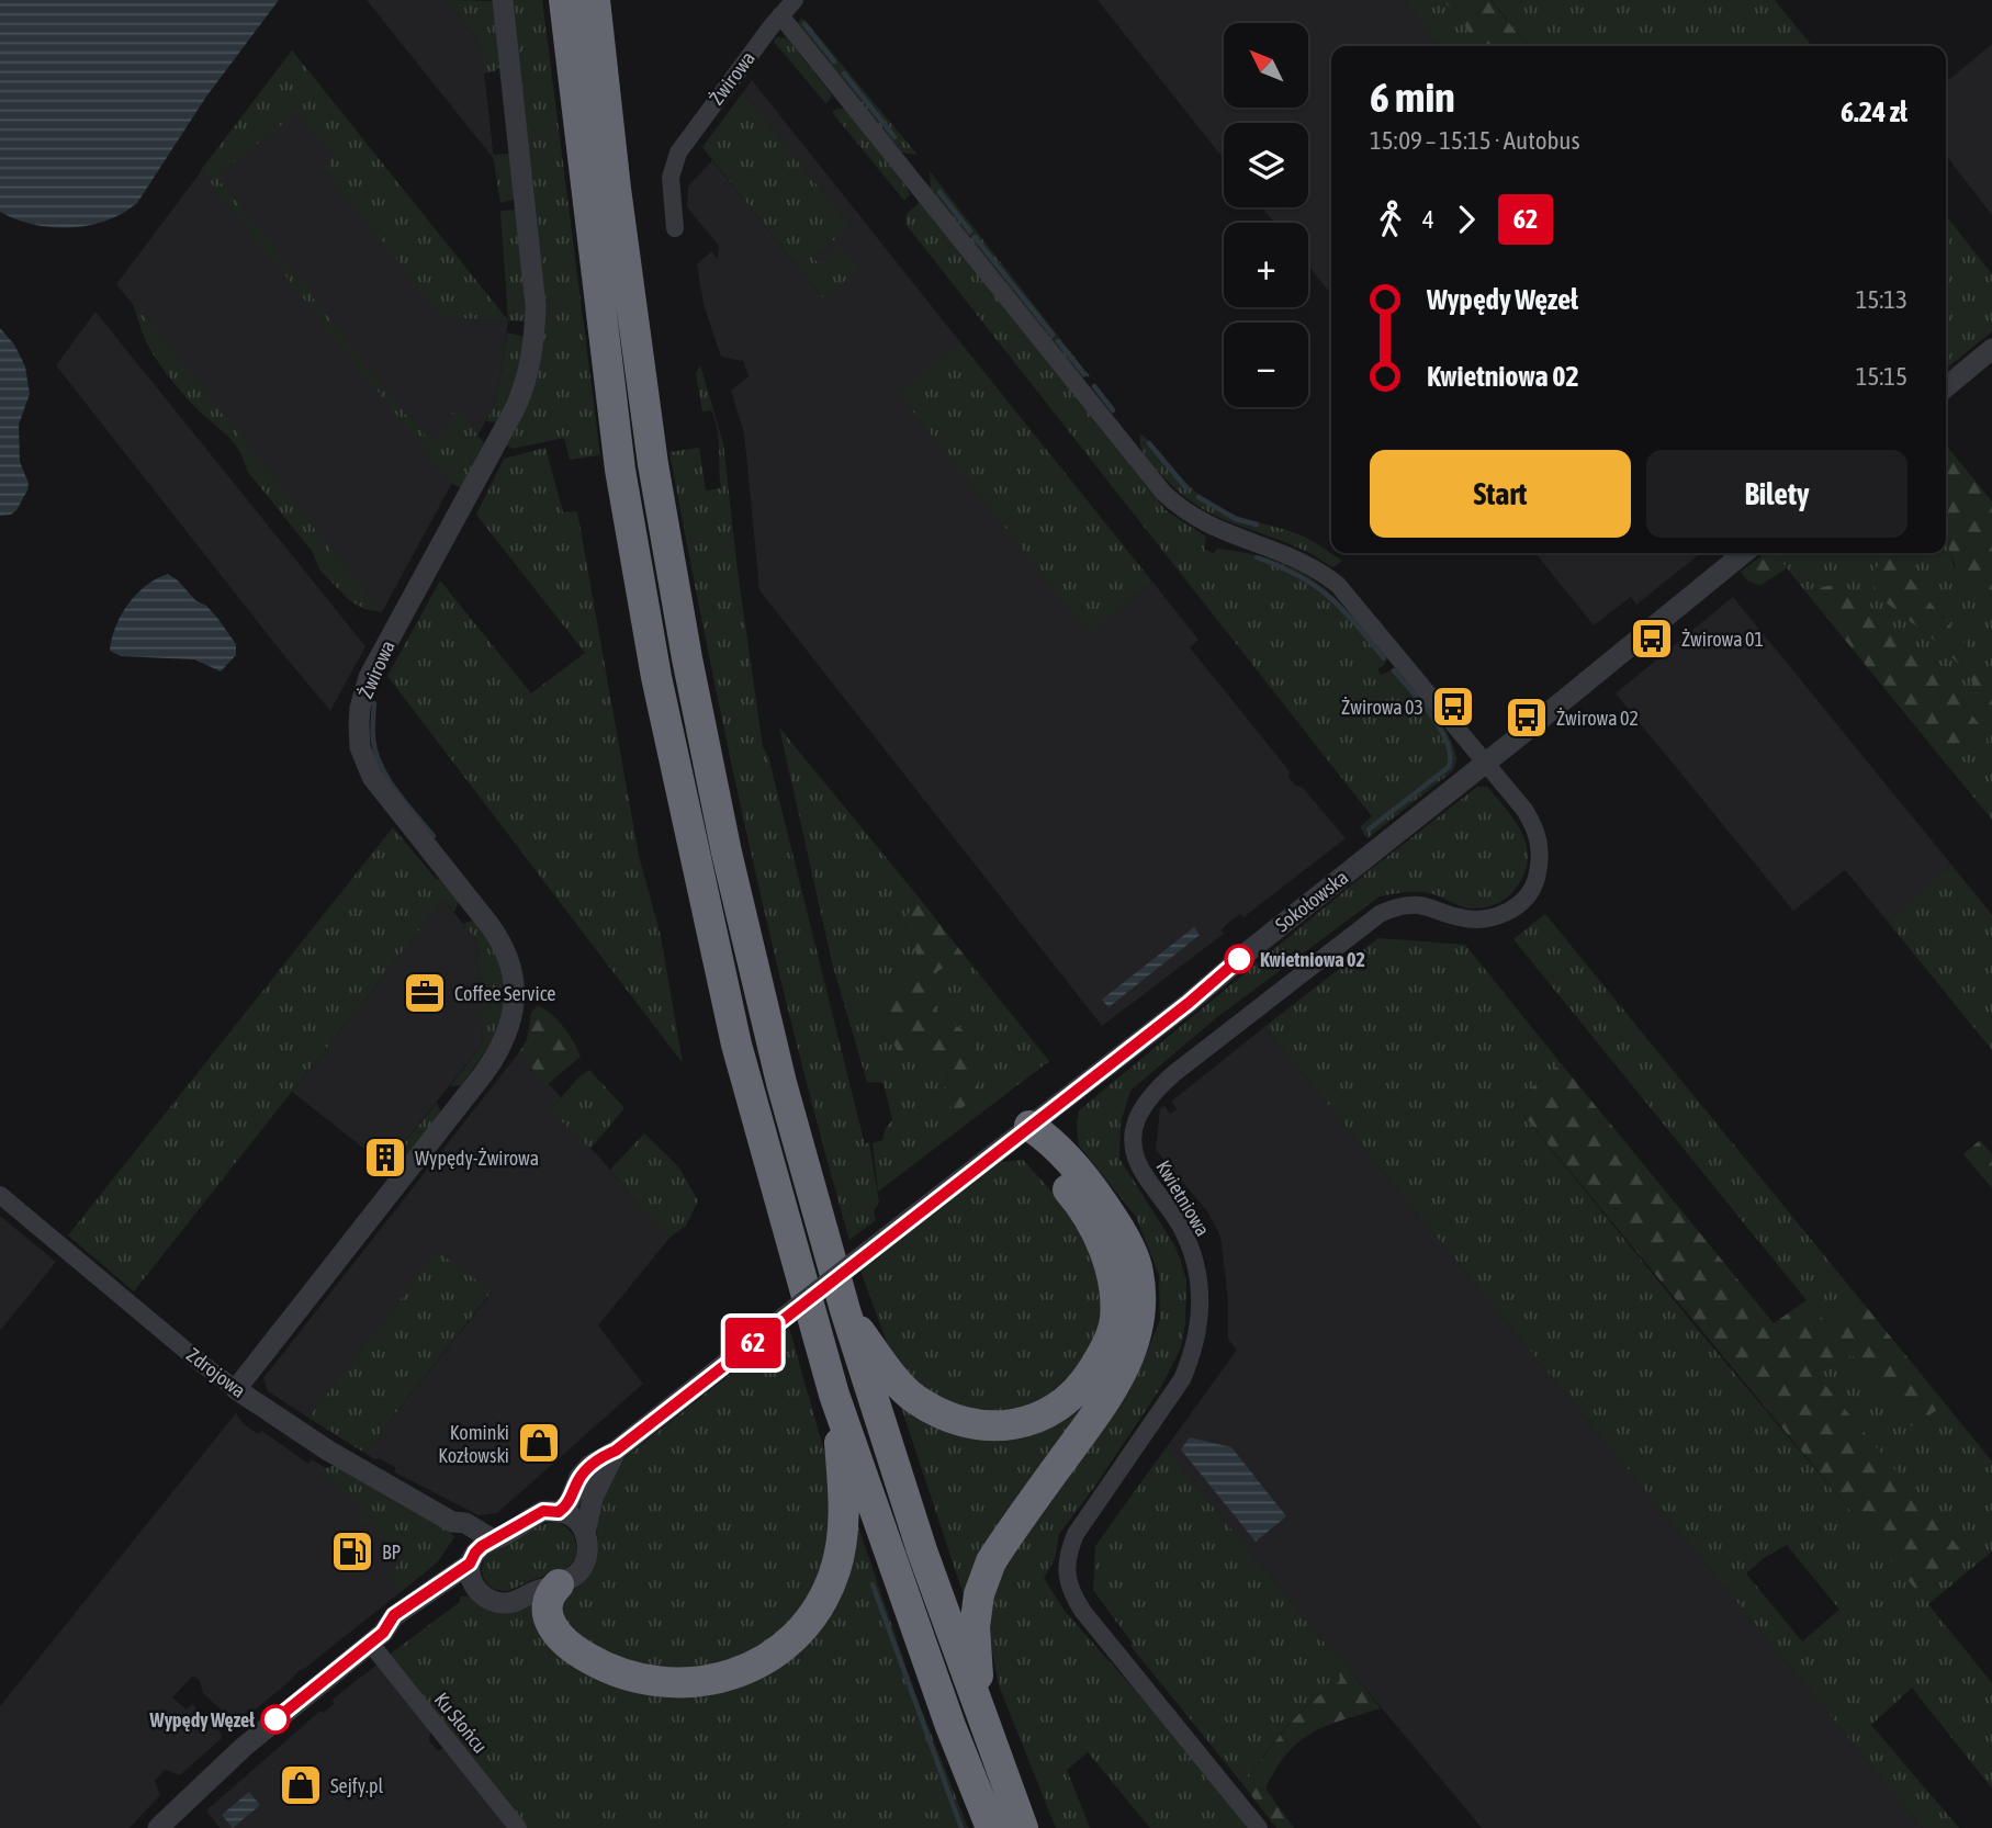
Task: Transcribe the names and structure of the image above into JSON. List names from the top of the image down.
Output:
{
  "streets": {
    "street": [
      "Żwirowa",
      "Sokołowska",
      "Kwietniowa",
      "Zdrojowa",
      "Ku Słońcu"
    ]
  },
  "crossings": [
    ["Żwirowa", "Kwietniowa"],
    ["Żwirowa", "Zdrojowa"],
    ["Sokołowska", "Kwietniowa"],
    ["Sokołowska", "Zdrojowa"]
  ],
  "places": {
    "bus stop": ["Żwirowa 01", "Żwirowa 03", "Żwirowa 02"],
    "other": ["Kwietniowa 02", "Wypędy Węzeł"],
    "office": ["Coffee Service"],
    "building": ["Wypędy-Żwirowa"],
    "shop": ["Kominki Kozłowski", "Sejfy.pl"],
    "fuel station": ["BP"]
  },
  "lines": ["bus line 62"],
  "north": "top left",
  "page": {
    "on_map": "62",
    "map_buttons": ["+", "−"],
    "heading": ["6 min", "15:09 – 15:15 · Autobus", "6.24 zł"],
    "legs": ["4", "62"],
    "list": [
      {
        "name": "Wypędy Węzeł",
        "value": "15:13"
      },
      {
        "name": "Kwietniowa 02",
        "value": "15:15"
      }
    ],
    "buttons": ["Start", "Bilety"]
  }
}
